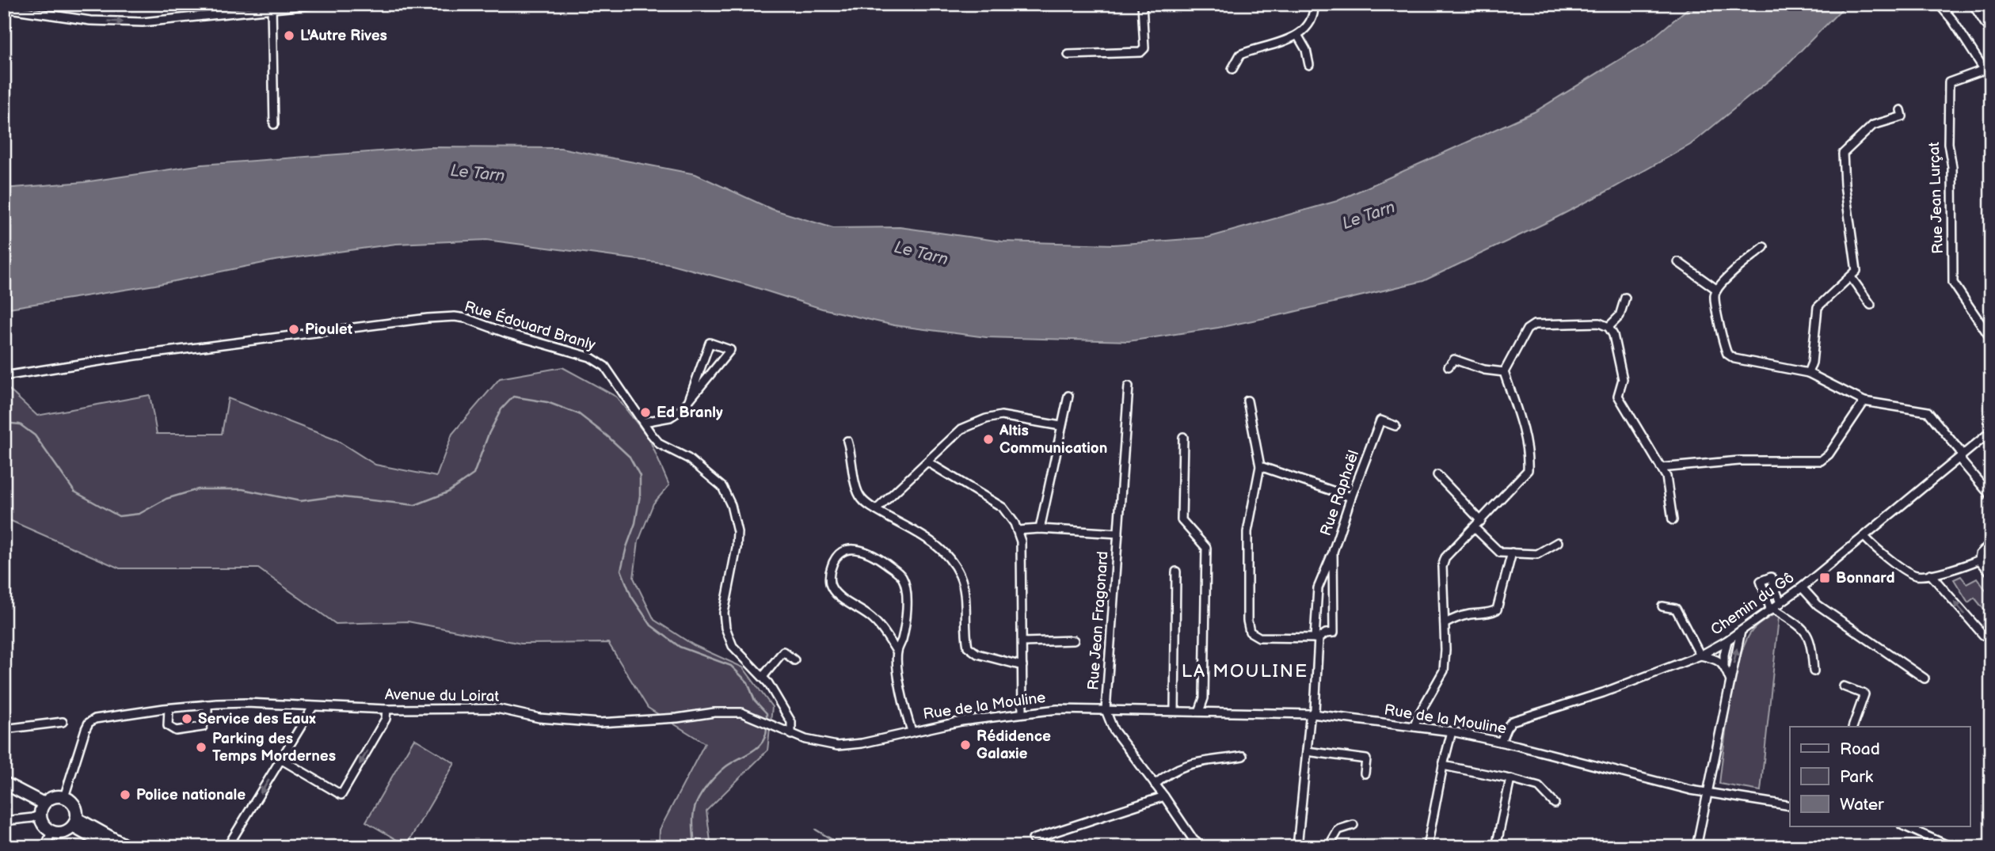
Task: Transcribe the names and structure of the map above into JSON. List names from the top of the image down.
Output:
{
  "streets": {
    "street": [
      "Rue Jean Lurçat",
      "Rue Édouard Branly",
      "Rue Raphaël",
      "Chemin du Gô",
      "Rue Jean Fragonard",
      "Avenue du Loirat",
      "Rue de la Mouline"
    ]
  },
  "crossings": [
    ["Rue Édouard Branly", "Rue de la Mouline"],
    ["Chemin du Gô", "Rue de la Mouline"],
    ["Rue Jean Fragonard", "Rue de la Mouline"],
    ["Avenue du Loirat", "Rue de la Mouline"]
  ],
  "districts": ["LA MOULINE"],
  "water": ["Le Tarn"],
  "places": {
    "other": [
      "L'Autre Rives",
      "Pioulet",
      "Ed Branly",
      "Altis Communication",
      "Service des Eaux",
      "Rédidence Galaxie",
      "Parking des Temps Mordernes",
      "Police nationale"
    ],
    "transit": ["Bonnard"]
  },
  "legend": ["Road", "Park", "Water"]
}
